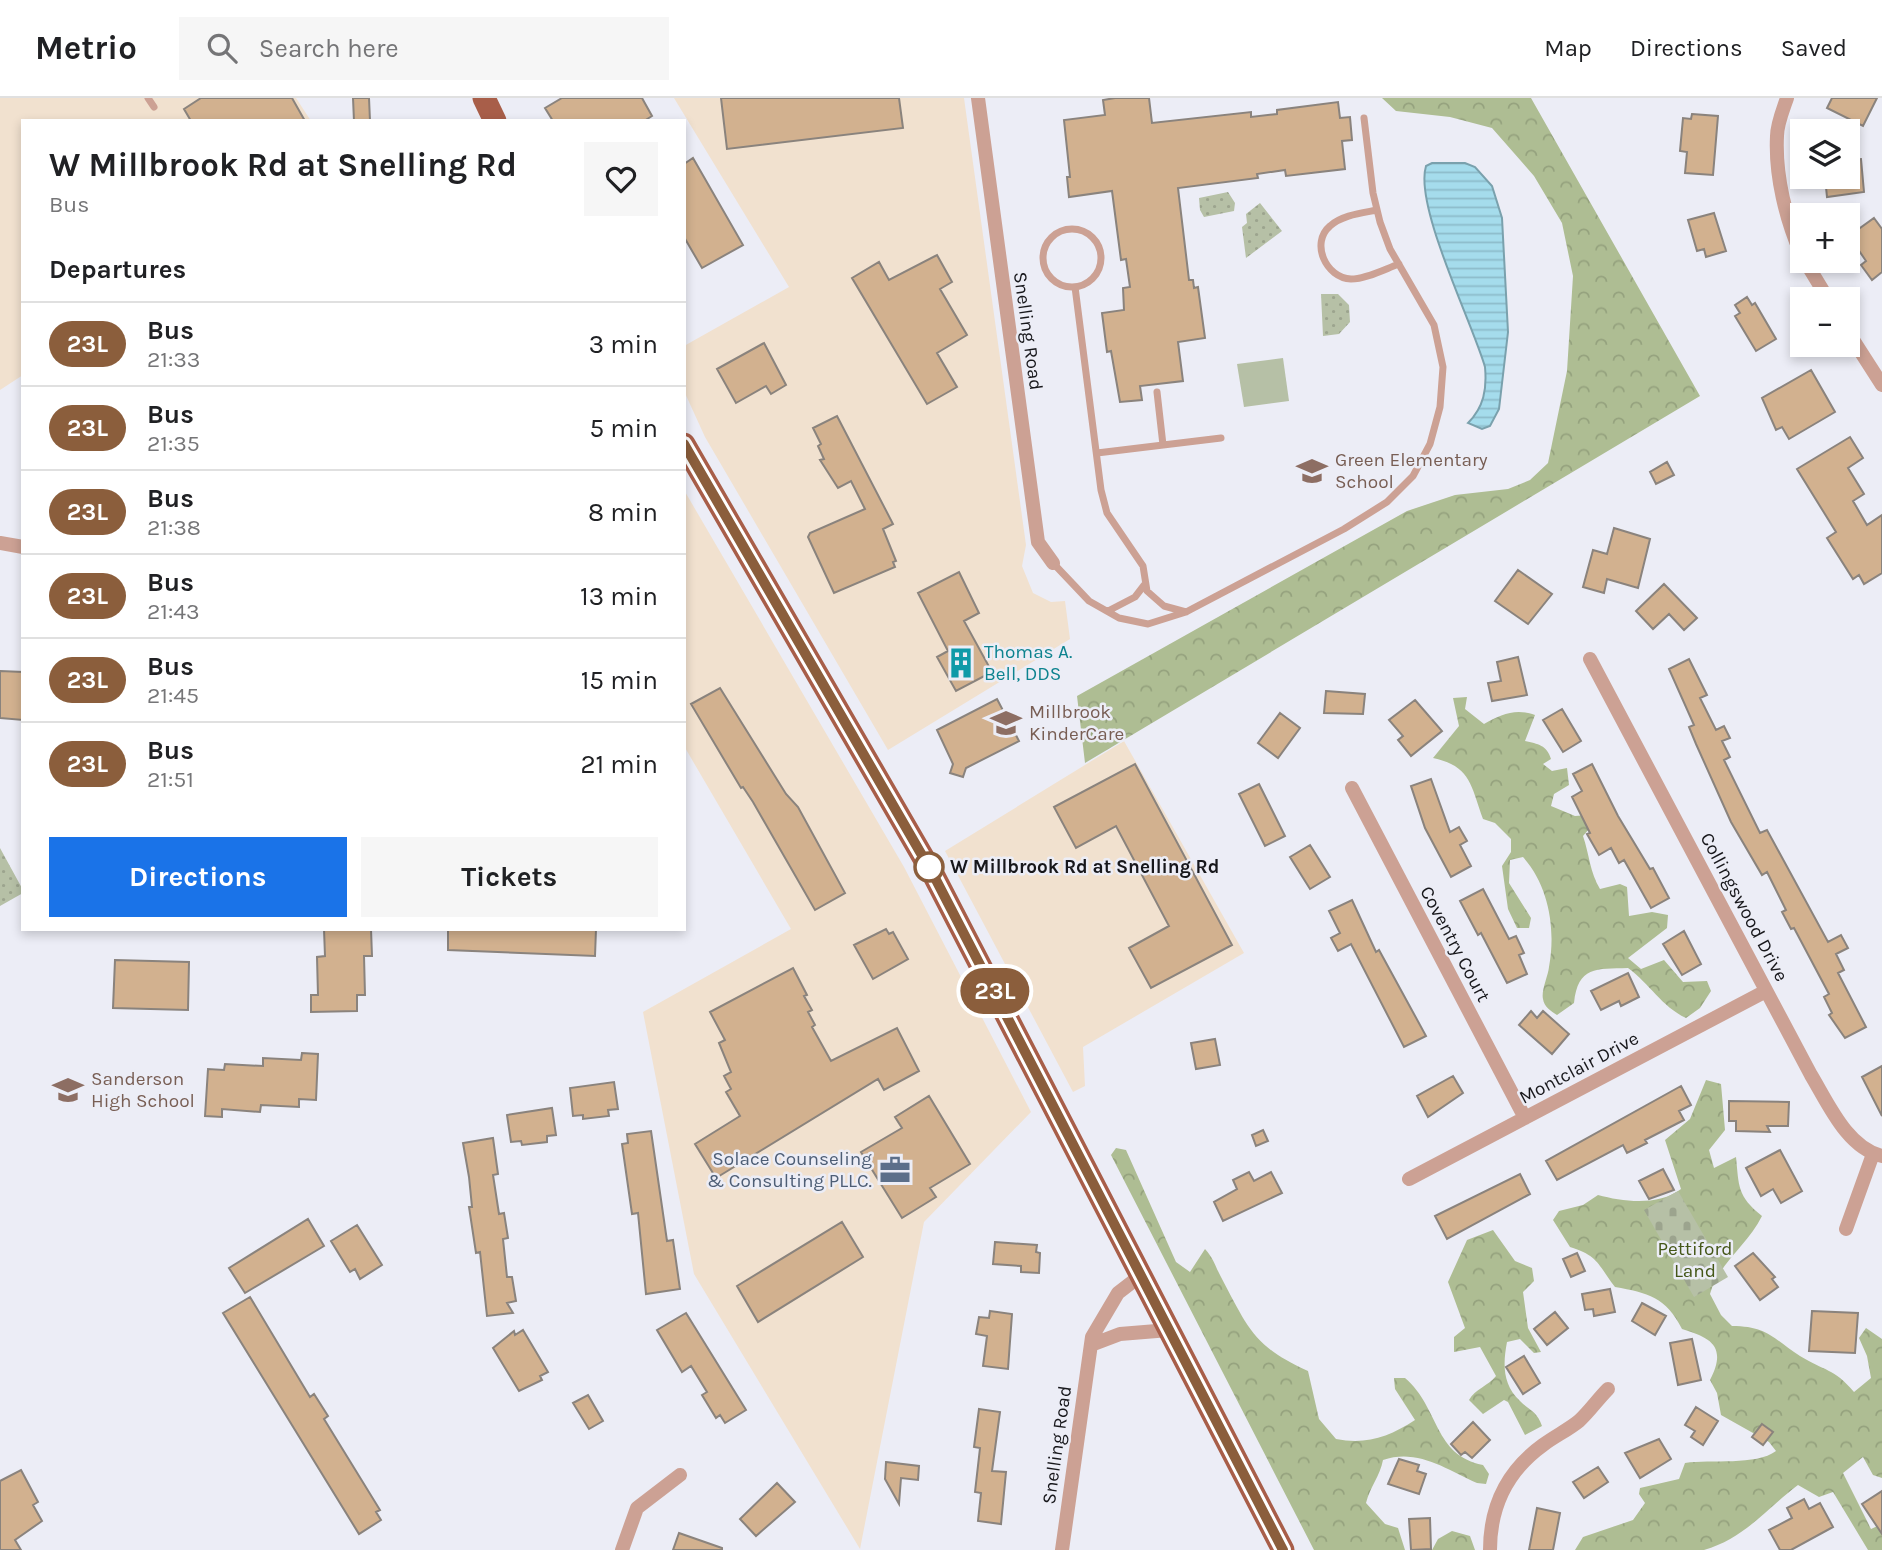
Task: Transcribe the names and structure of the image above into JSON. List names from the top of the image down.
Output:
{
  "streets": {
    "street": [
      "Snelling Road",
      "Collingswood Drive",
      "Coventry Court",
      "Montclair Drive"
    ]
  },
  "crossings": [
    ["Collingswood Drive", "Montclair Drive"],
    ["Coventry Court", "Montclair Drive"]
  ],
  "parks": ["Pettiford Land"],
  "places": {
    "school or university": ["Green Elementary School", "Millbrook KinderCare", "Sanderson High School"],
    "building": ["Thomas A. Bell, DDS"],
    "other": ["W Millbrook Rd at Snelling Rd"],
    "office": ["Solace Counseling & Consulting PLLC."]
  },
  "lines": ["bus line 23L"],
  "page": {
    "header": "Metrio",
    "search": "Search here",
    "nav": ["Map", "Directions", "Saved"],
    "on_map": "23L",
    "map_buttons": ["+", "−"],
    "heading": [
      ["W Millbrook Rd at Snelling Rd", "Bus"],
      "Departures"
    ],
    "list": [
      {
        "mark": "23L",
        "name": "Bus",
        "note": "21:33",
        "value": "3 min"
      },
      {
        "mark": "23L",
        "name": "Bus",
        "note": "21:35",
        "value": "5 min"
      },
      {
        "mark": "23L",
        "name": "Bus",
        "note": "21:38",
        "value": "8 min"
      },
      {
        "mark": "23L",
        "name": "Bus",
        "note": "21:43",
        "value": "13 min"
      },
      {
        "mark": "23L",
        "name": "Bus",
        "note": "21:45",
        "value": "15 min"
      },
      {
        "mark": "23L",
        "name": "Bus",
        "note": "21:51",
        "value": "21 min"
      }
    ],
    "buttons": ["Directions", "Tickets"]
  }
}
